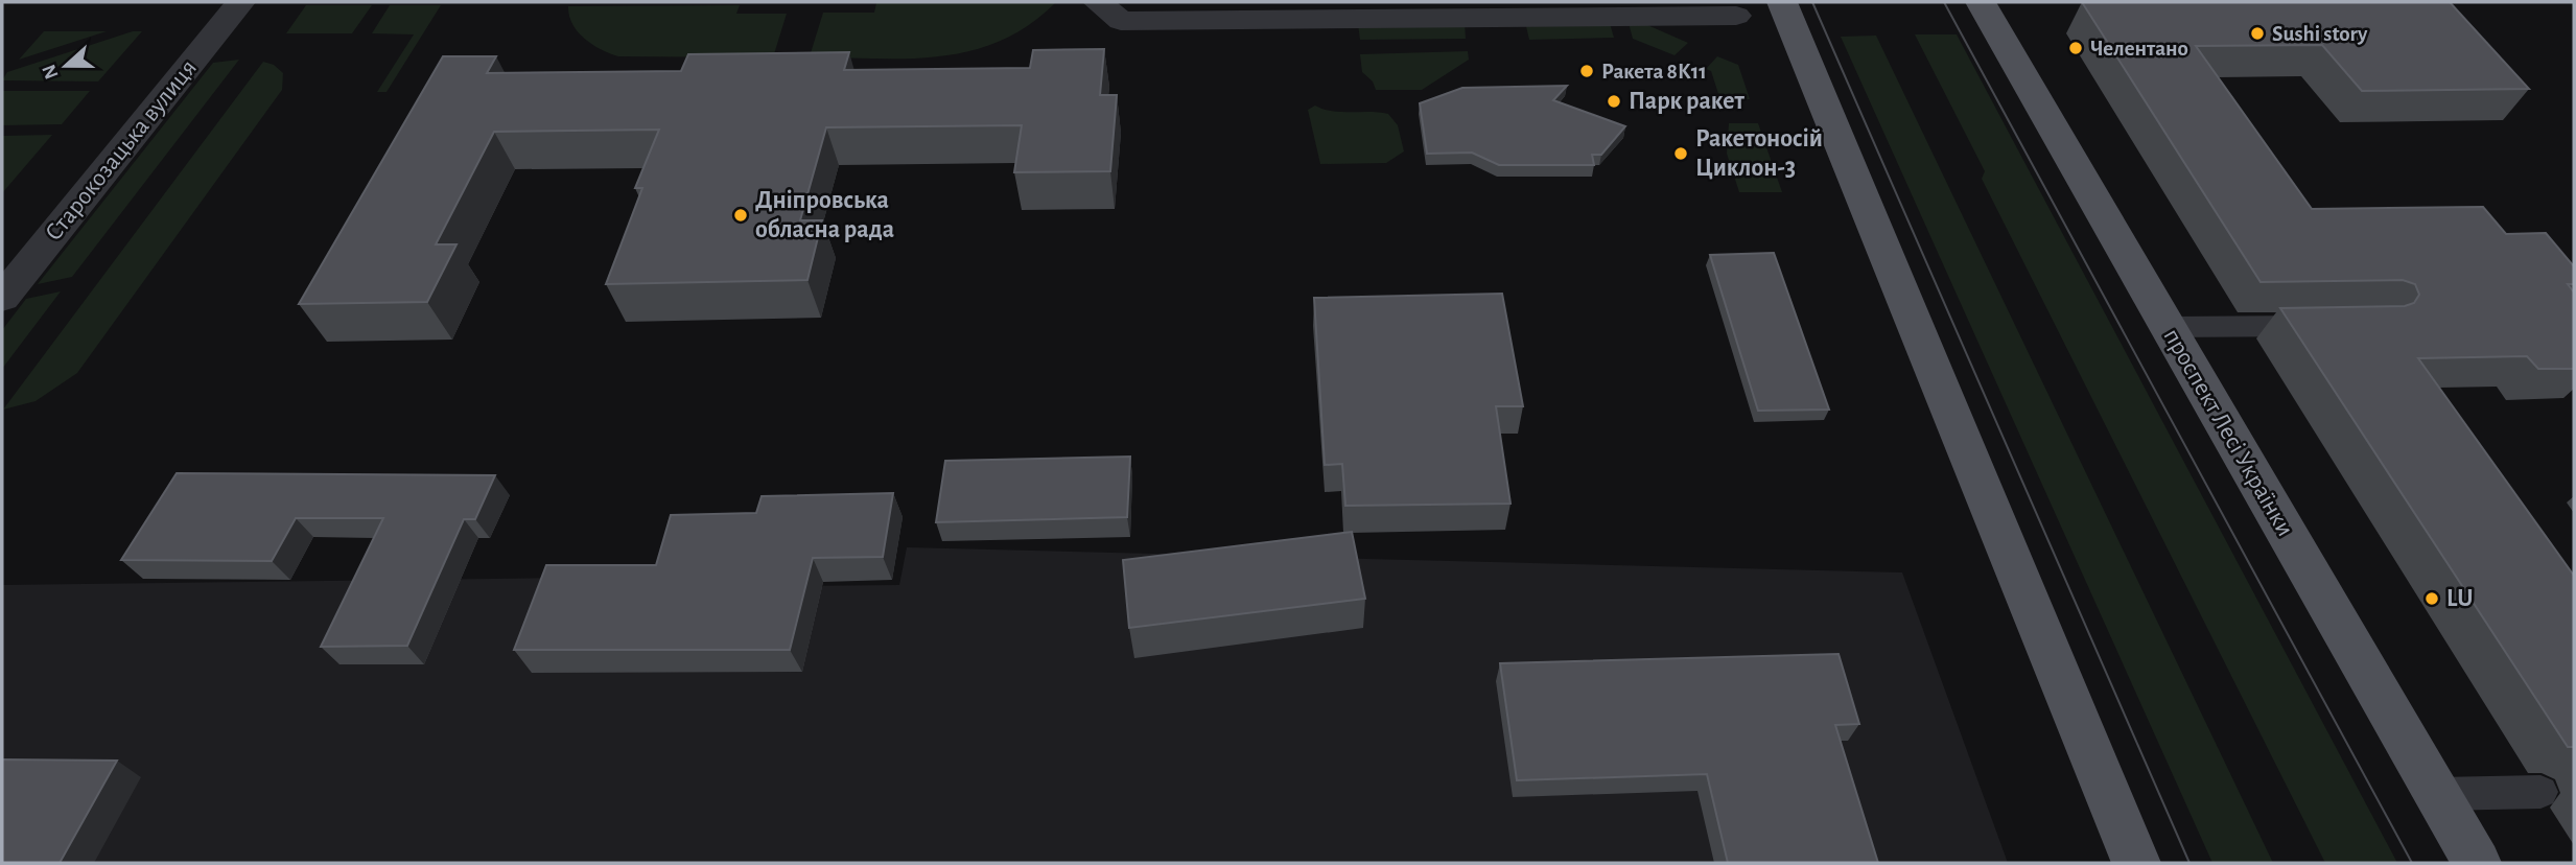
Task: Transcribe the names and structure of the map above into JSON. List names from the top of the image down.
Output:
{
  "streets": {
    "main road": ["проспект Лесі Українки"],
    "street": ["Старокозацька вулиця"]
  },
  "places": [
    "Sushi story",
    "Челентано",
    "Ракета 8К11",
    "Парк ракет",
    "Ракетоносій Циклон-3",
    "Дніпровська обласна рада",
    "LU"
  ],
  "north": "left"
}
